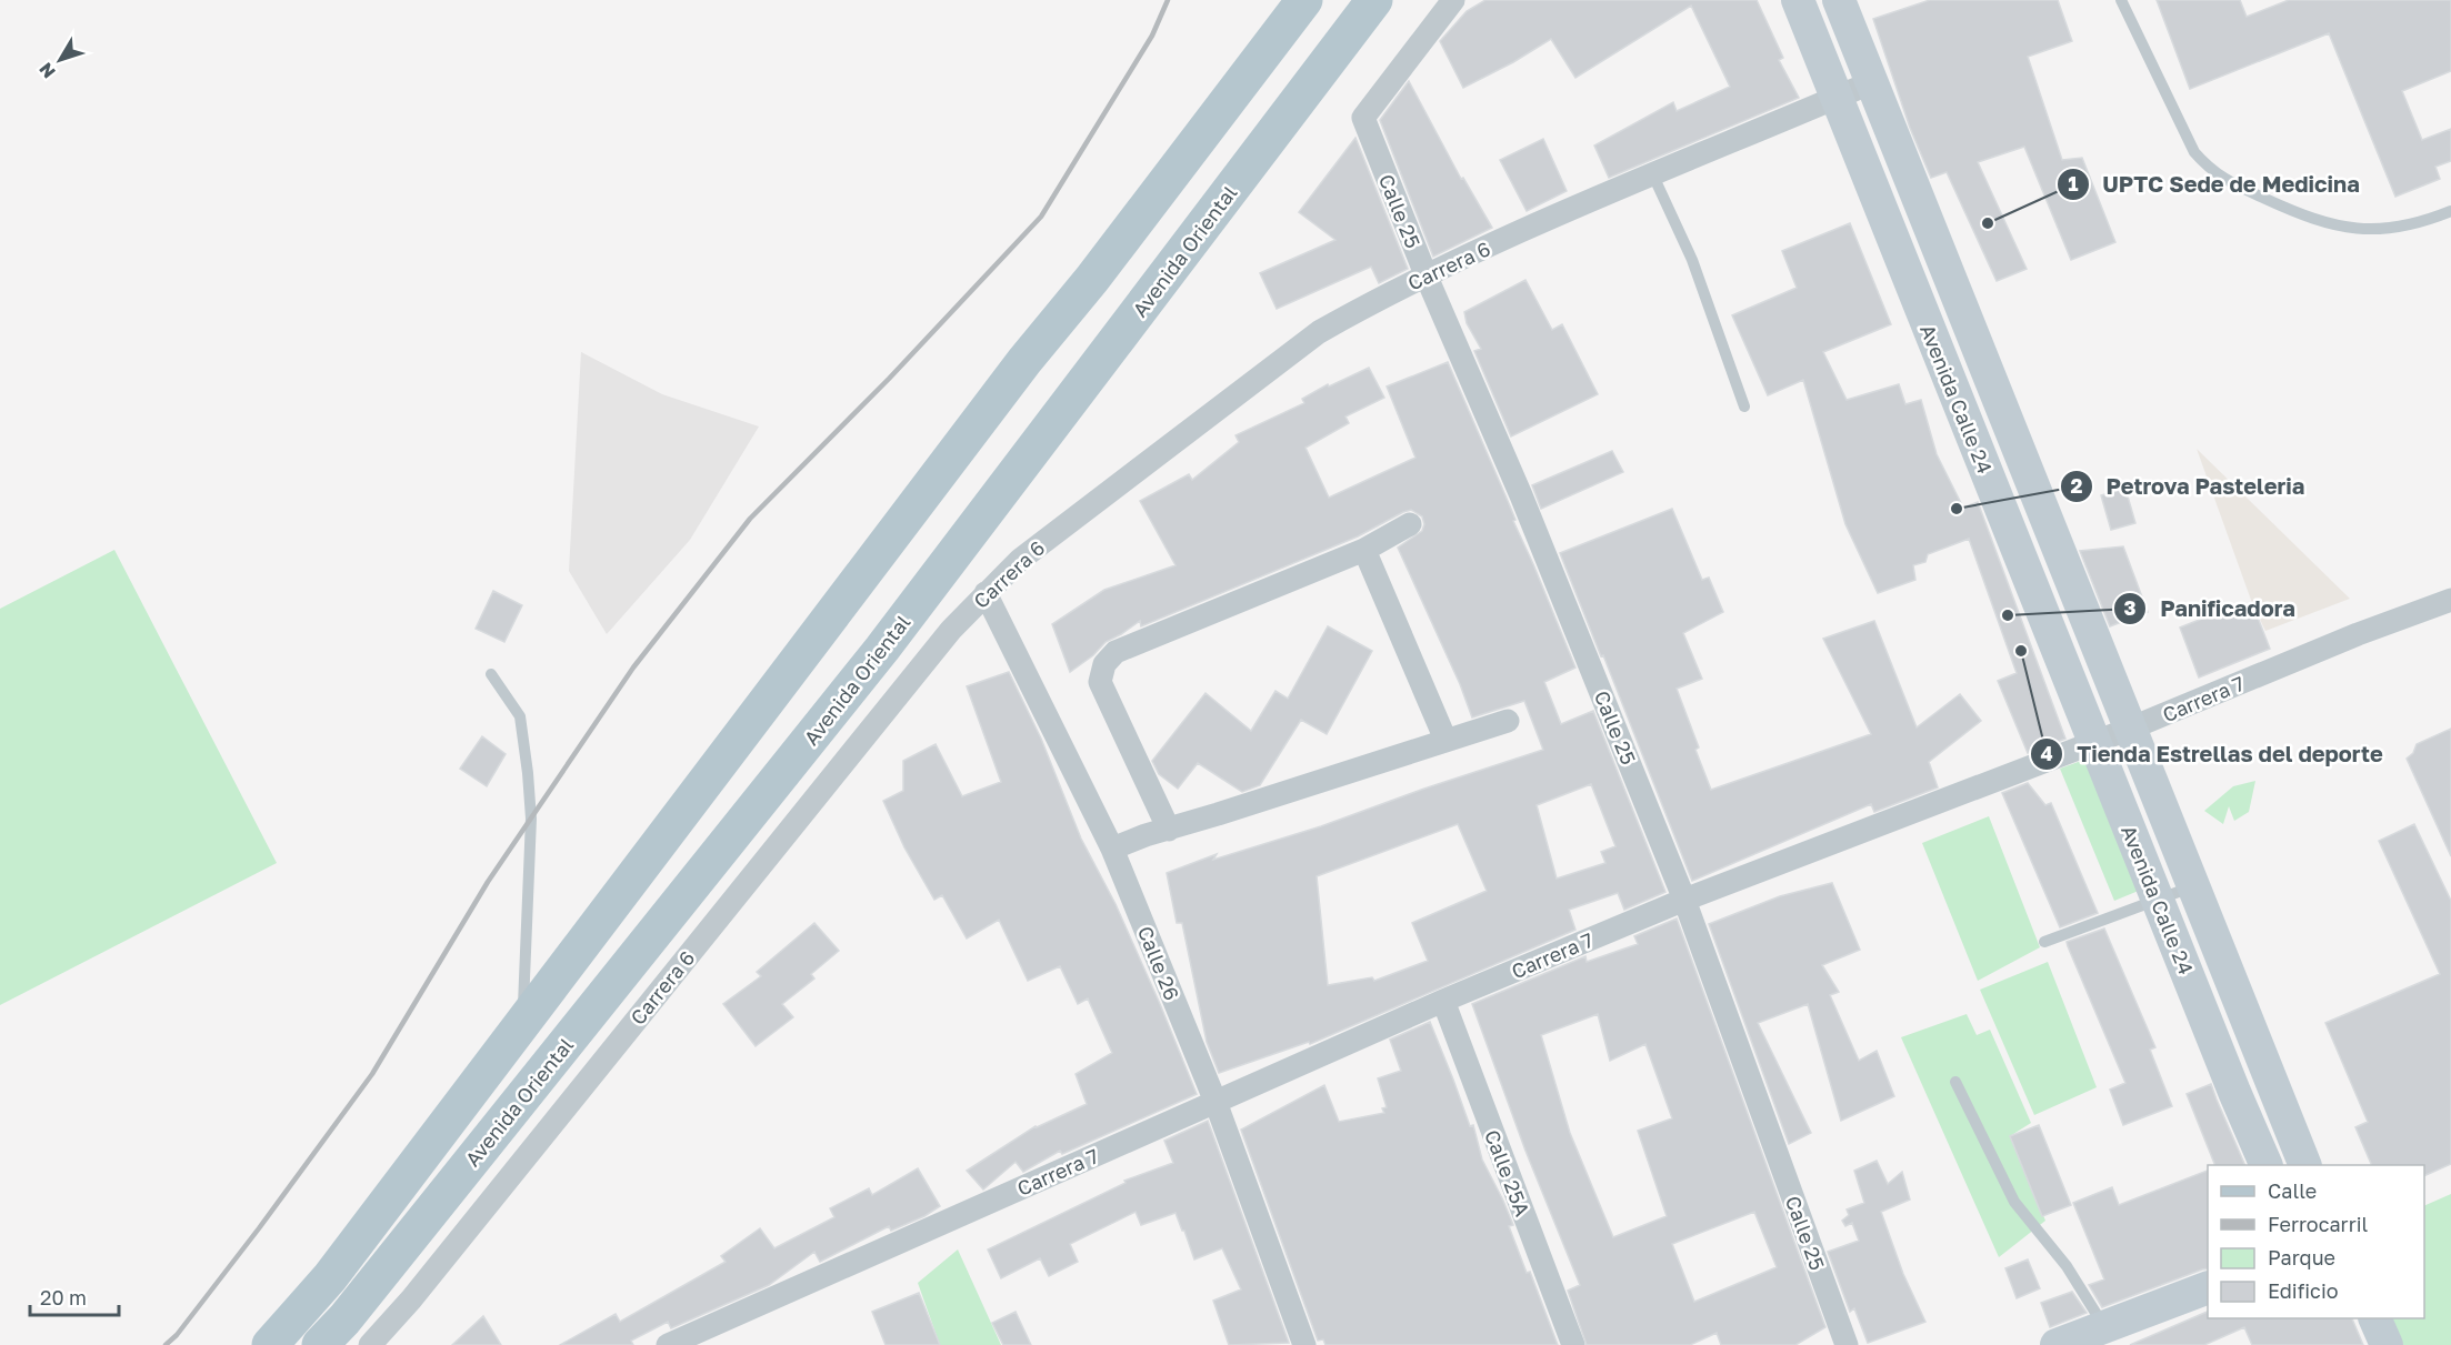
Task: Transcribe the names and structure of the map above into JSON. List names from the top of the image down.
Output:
{
  "streets": {
    "main road": ["Avenida Oriental", "Avenida Calle 24"],
    "street": [
      "Calle 25",
      "Carrera 6",
      "Carrera 7",
      "Calle 26",
      "Calle 25A"
    ]
  },
  "crossings": [
    ["Calle 25", "Carrera 6"],
    ["Calle 25", "Carrera 7"],
    ["Carrera 6", "Avenida Calle 24"],
    ["Carrera 6", "Calle 26"],
    ["Avenida Calle 24", "Carrera 7"],
    ["Carrera 7", "Calle 26"],
    ["Carrera 7", "Calle 25A"]
  ],
  "places": [
    "UPTC Sede de Medicina",
    "Petrova Pasteleria",
    "Panificadora",
    "Tienda Estrellas del deporte"
  ],
  "legend": [
    "Calle",
    "Ferrocarril",
    "Parque",
    "Edificio"
  ],
  "scale_bar": "20 m",
  "north": "bottom left"
}
